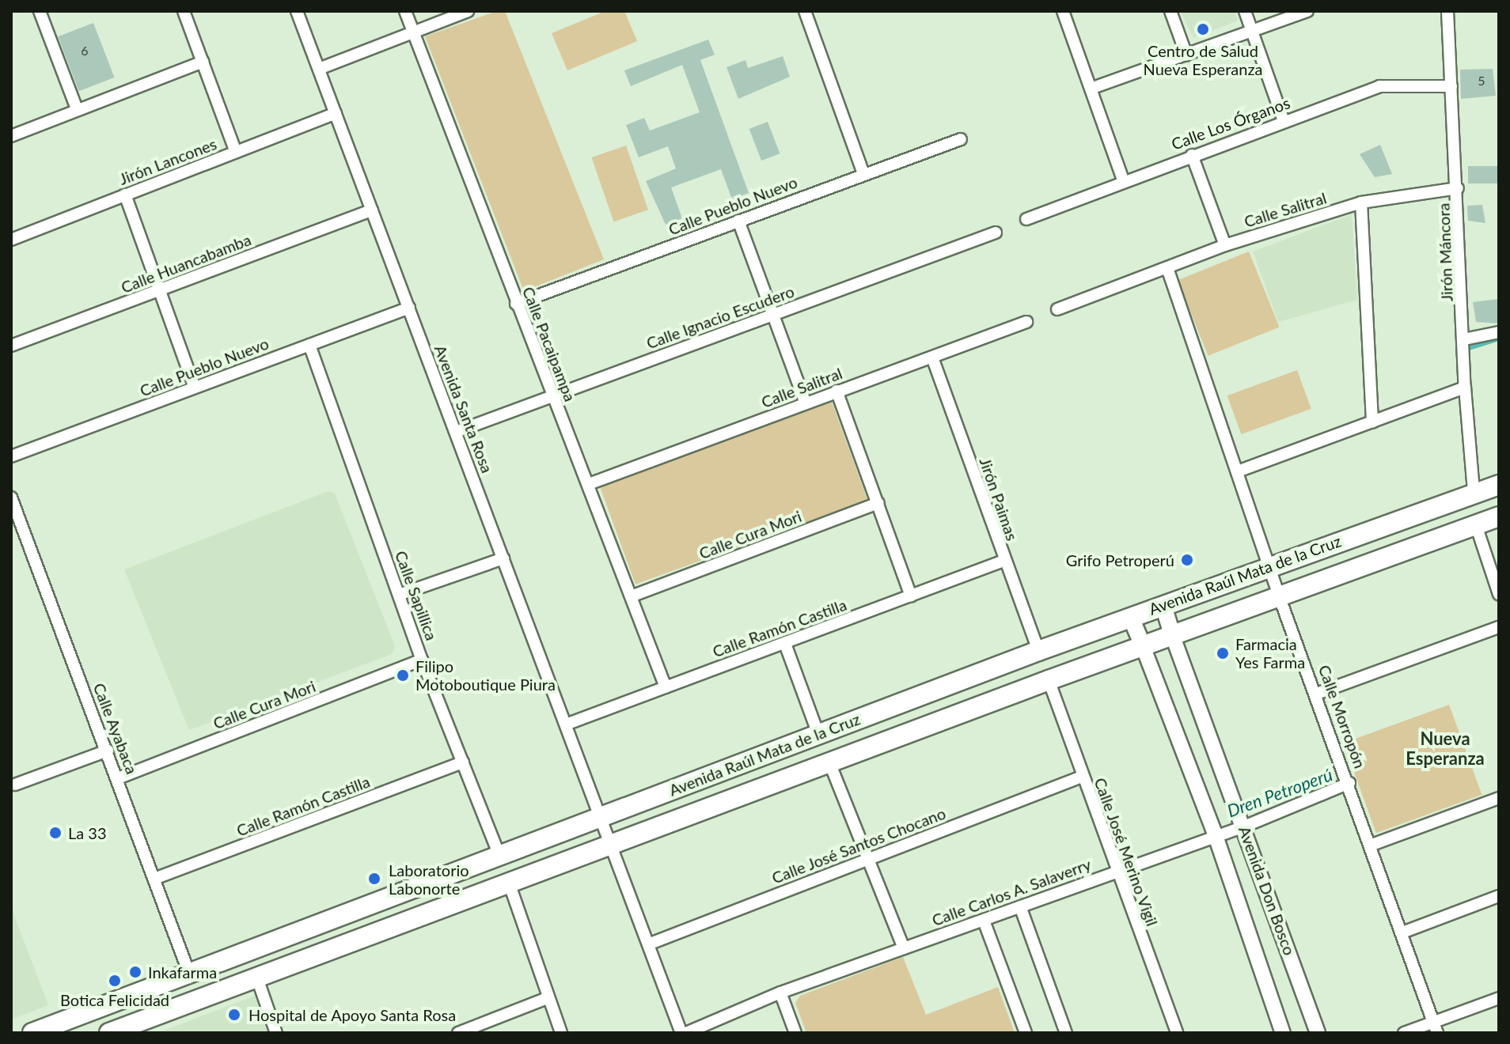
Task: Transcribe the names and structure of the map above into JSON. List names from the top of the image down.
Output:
{
  "streets": {
    "main road": ["Avenida Raúl Mata de la Cruz", "Avenida Don Bosco"],
    "street": [
      "Calle Los Órganos",
      "Jirón Lancones",
      "Calle Pueblo Nuevo",
      "Calle Salitral",
      "Jirón Máncora",
      "Calle Huancabamba",
      "Calle Ignacio Escudero",
      "Calle Pacaipampa",
      "Avenida Santa Rosa",
      "Jirón Paimas",
      "Calle Cura Mori",
      "Calle Sapillica",
      "Calle Ramón Castilla",
      "Calle Morropón",
      "Calle Ayabaca",
      "Calle José Santos Chocano",
      "Calle José Merino Vigil",
      "Calle Carlos A. Salaverry"
    ]
  },
  "crossings": [
    ["Calle Los Órganos", "Jirón Máncora"],
    ["Jirón Lancones", "Avenida Santa Rosa"],
    ["Calle Pueblo Nuevo", "Calle Pacaipampa"],
    ["Calle Pueblo Nuevo", "Avenida Santa Rosa"],
    ["Calle Pueblo Nuevo", "Calle Sapillica"],
    ["Calle Salitral", "Jirón Máncora"],
    ["Calle Salitral", "Calle Pacaipampa"],
    ["Calle Salitral", "Jirón Paimas"],
    ["Calle Salitral", "Calle Morropón"],
    ["Jirón Máncora", "Avenida Raúl Mata de la Cruz"],
    ["Calle Huancabamba", "Avenida Santa Rosa"],
    ["Calle Ignacio Escudero", "Calle Pacaipampa"],
    ["Calle Ignacio Escudero", "Avenida Santa Rosa"],
    ["Calle Pacaipampa", "Calle Cura Mori"],
    ["Calle Pacaipampa", "Calle Ramón Castilla"],
    ["Avenida Santa Rosa", "Avenida Raúl Mata de la Cruz"],
    ["Avenida Santa Rosa", "Calle Ramón Castilla"],
    ["Avenida Santa Rosa", "Calle José Santos Chocano"],
    ["Jirón Paimas", "Avenida Raúl Mata de la Cruz"],
    ["Jirón Paimas", "Calle Ramón Castilla"],
    ["Calle Cura Mori", "Calle Sapillica"],
    ["Calle Cura Mori", "Calle Ayabaca"],
    ["Avenida Raúl Mata de la Cruz", "Calle Sapillica"],
    ["Avenida Raúl Mata de la Cruz", "Calle Morropón"],
    ["Avenida Raúl Mata de la Cruz", "Calle Ayabaca"],
    ["Avenida Raúl Mata de la Cruz", "Calle José Merino Vigil"],
    ["Avenida Raúl Mata de la Cruz", "Avenida Don Bosco"],
    ["Calle Sapillica", "Calle Ramón Castilla"],
    ["Calle Ramón Castilla", "Calle Ayabaca"],
    ["Calle Morropón", "Calle Carlos A. Salaverry"],
    ["Calle José Santos Chocano", "Calle José Merino Vigil"],
    ["Calle José Merino Vigil", "Calle Carlos A. Salaverry"],
    ["Avenida Don Bosco", "Calle Carlos A. Salaverry"]
  ],
  "districts": ["Nueva Esperanza"],
  "water": ["Dren Petroperú"],
  "places": [
    "Centro de Salud Nueva Esperanza",
    "Grifo Petroperú",
    "Farmacia Yes Farma",
    "Filipo Motoboutique Piura",
    "La 33",
    "Laboratorio Labonorte",
    "Inkafarma",
    "Botica Felicidad",
    "Hospital de Apoyo Santa Rosa"
  ],
  "house_numbers": ["6", "5"]
}
